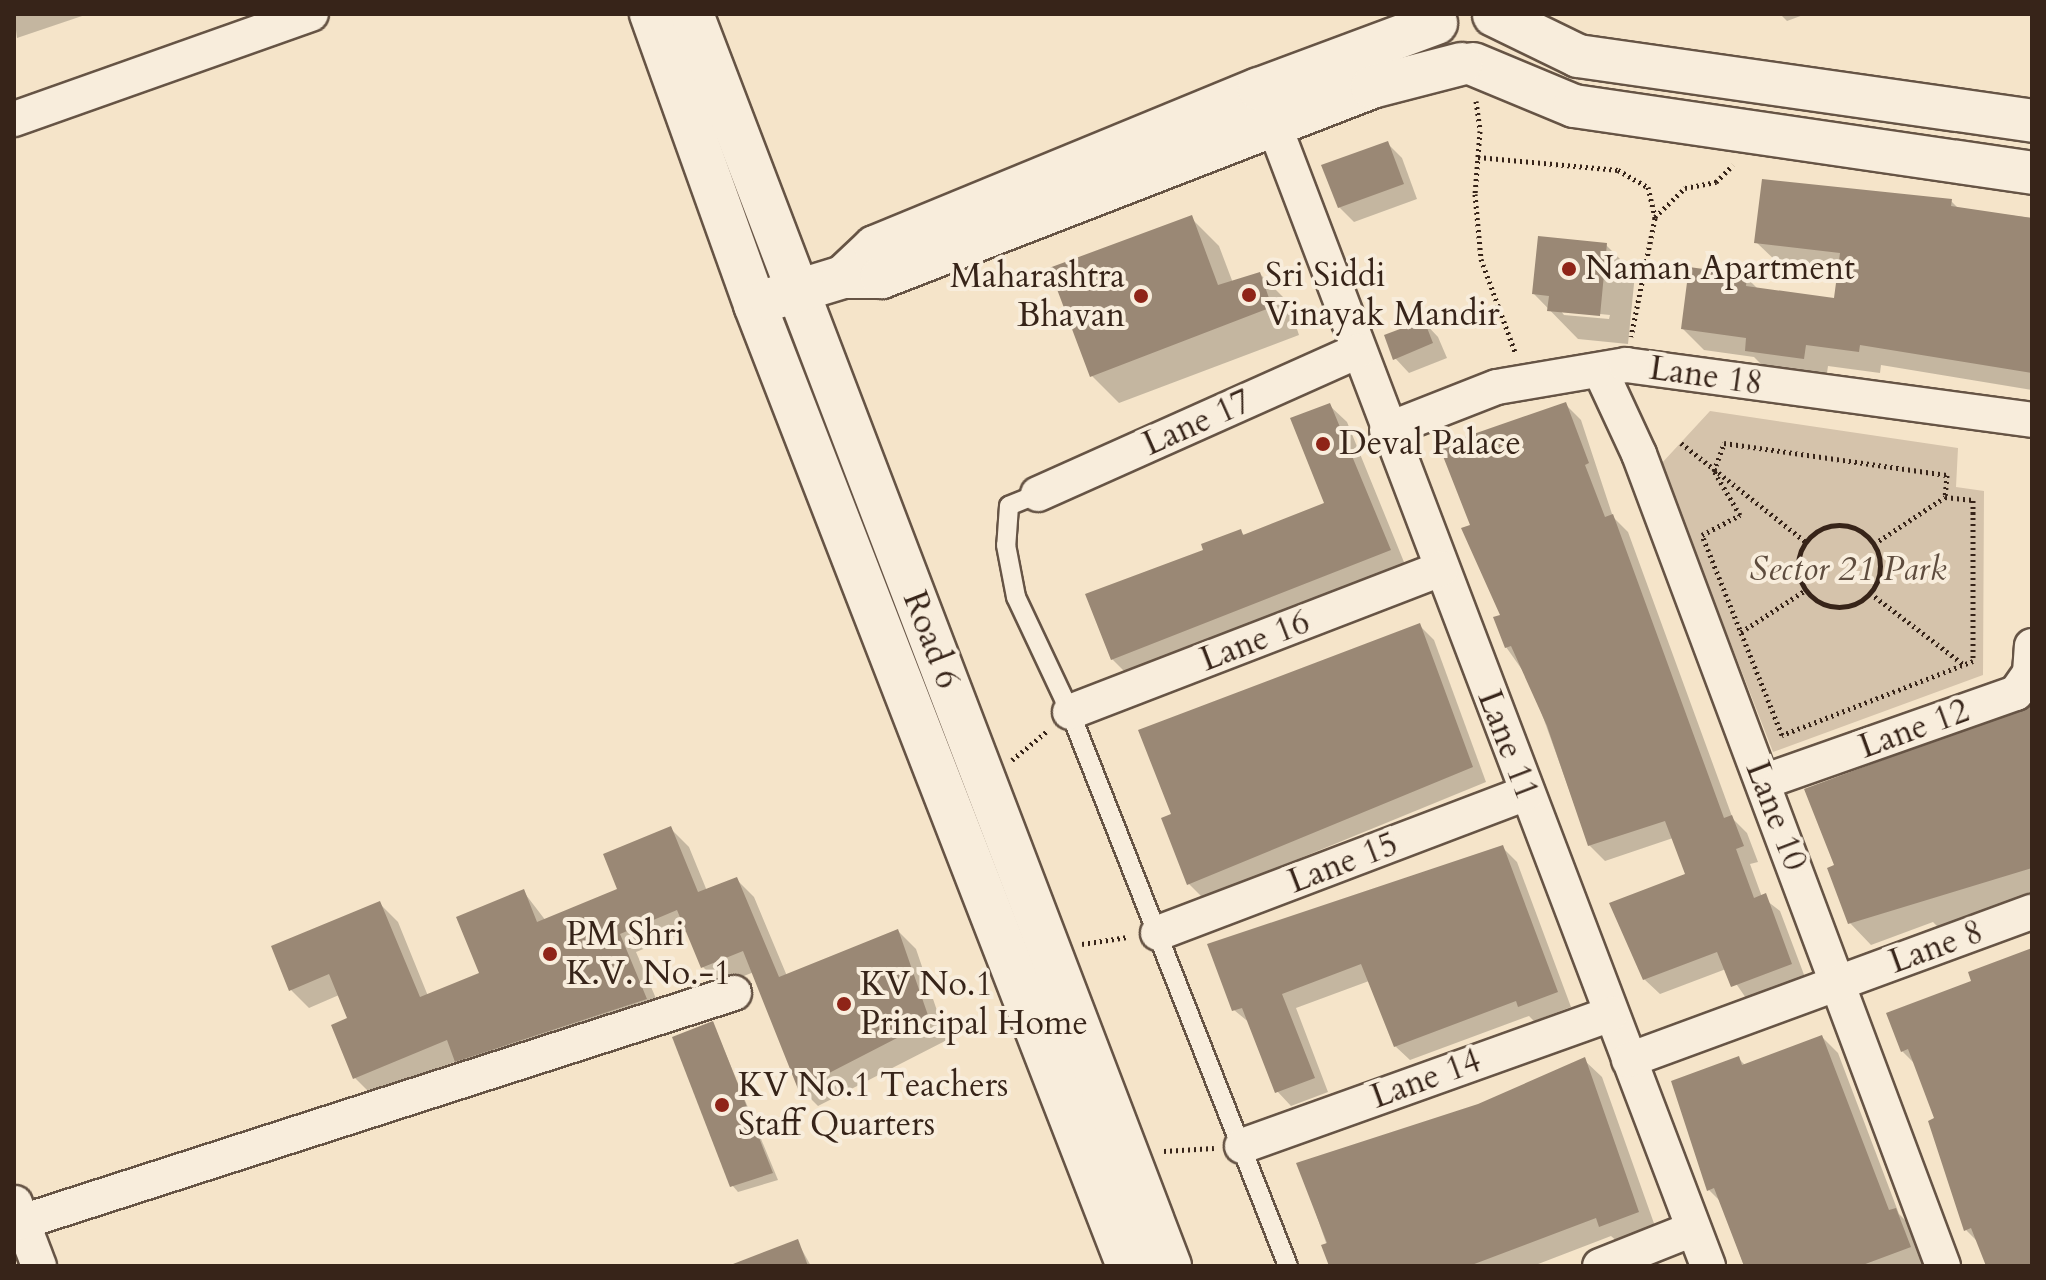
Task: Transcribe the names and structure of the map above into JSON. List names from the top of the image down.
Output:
{
  "streets": {
    "street": [
      "Lane 18",
      "Lane 17",
      "Road 6",
      "Lane 16",
      "Lane 12",
      "Lane 11",
      "Lane 10",
      "Lane 15",
      "Lane 8",
      "Lane 14"
    ]
  },
  "crossings": [
    ["Lane 18", "Lane 11"],
    ["Lane 18", "Lane 10"],
    ["Lane 17", "Lane 11"],
    ["Lane 16", "Lane 11"],
    ["Lane 12", "Lane 10"],
    ["Lane 11", "Lane 15"],
    ["Lane 11", "Lane 14"],
    ["Lane 10", "Lane 8"]
  ],
  "parks": ["Sector 21 Park"],
  "places": [
    "Naman Apartment",
    "Sri Siddi Vinayak Mandir",
    "Maharashtra Bhavan",
    "Deval Palace",
    "PM Shri K.V. No.-1",
    "KV No.1 Principal Home",
    "KV No.1 Teachers Staff Quarters"
  ]
}
